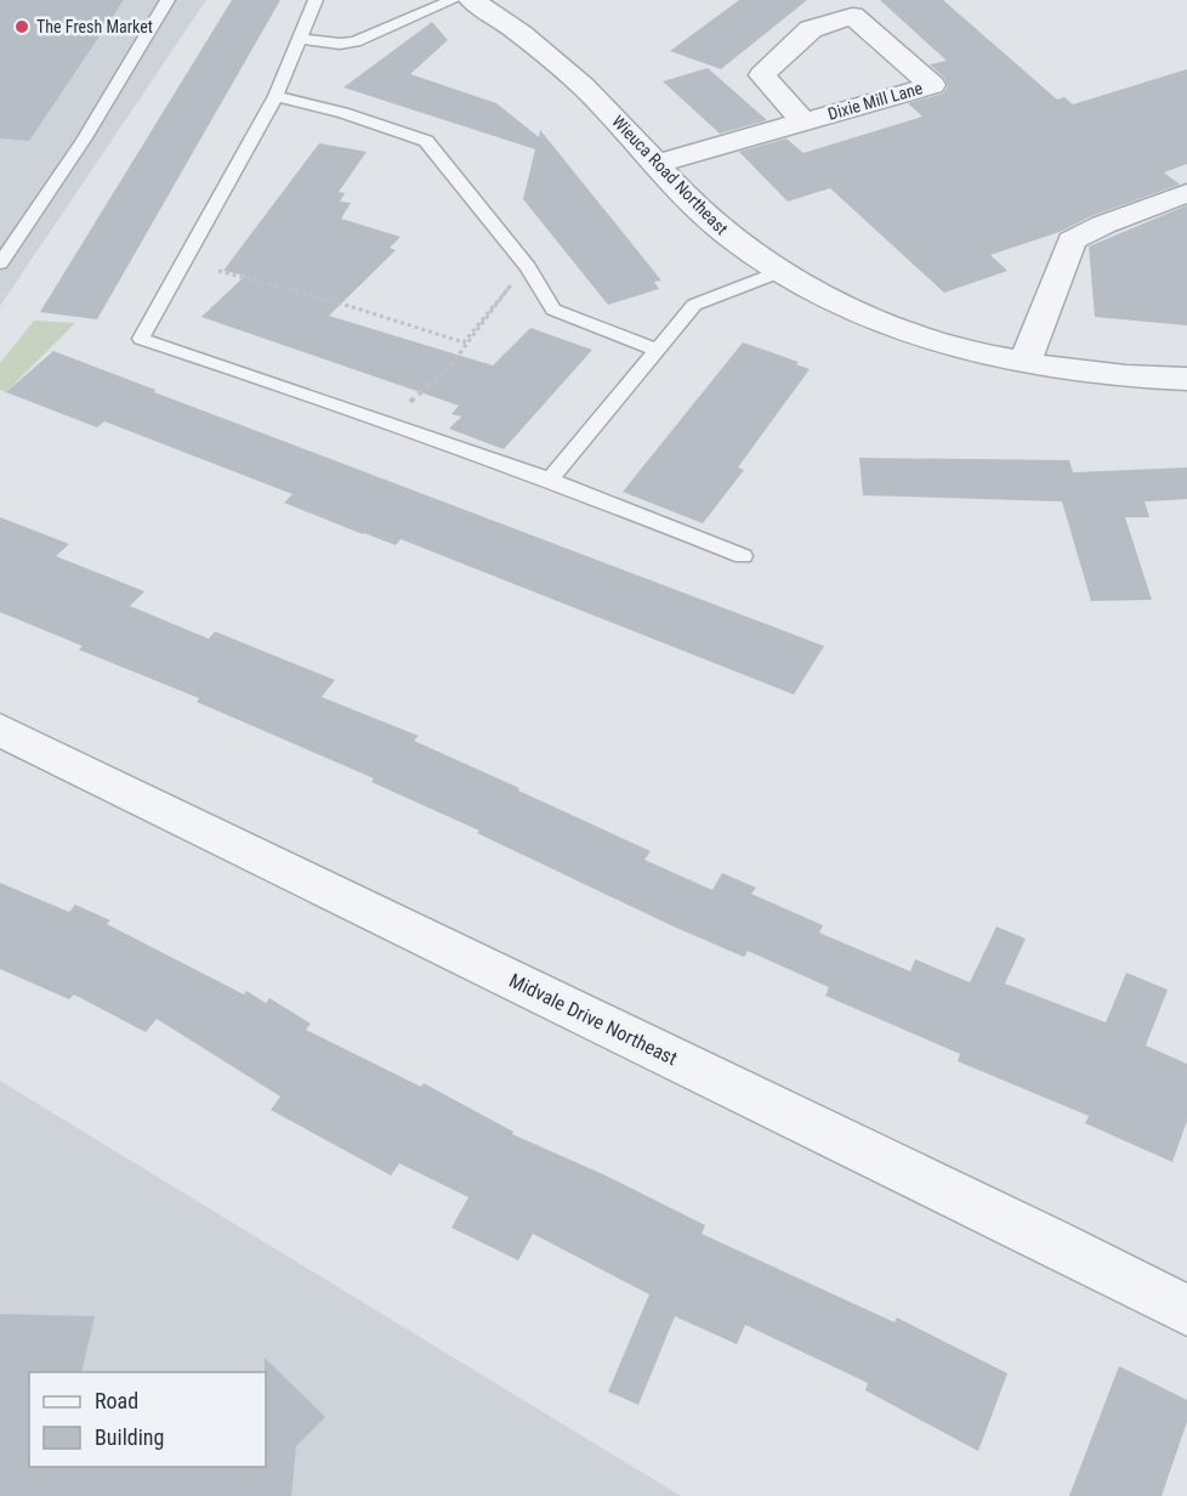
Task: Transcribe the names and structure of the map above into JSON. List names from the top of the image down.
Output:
{
  "streets": {
    "street": ["Dixie Mill Lane", "Wieuca Road Northeast", "Midvale Drive Northeast"]
  },
  "crossings": [
    ["Dixie Mill Lane", "Wieuca Road Northeast"]
  ],
  "places": ["The Fresh Market"],
  "legend": ["Road", "Building"]
}
